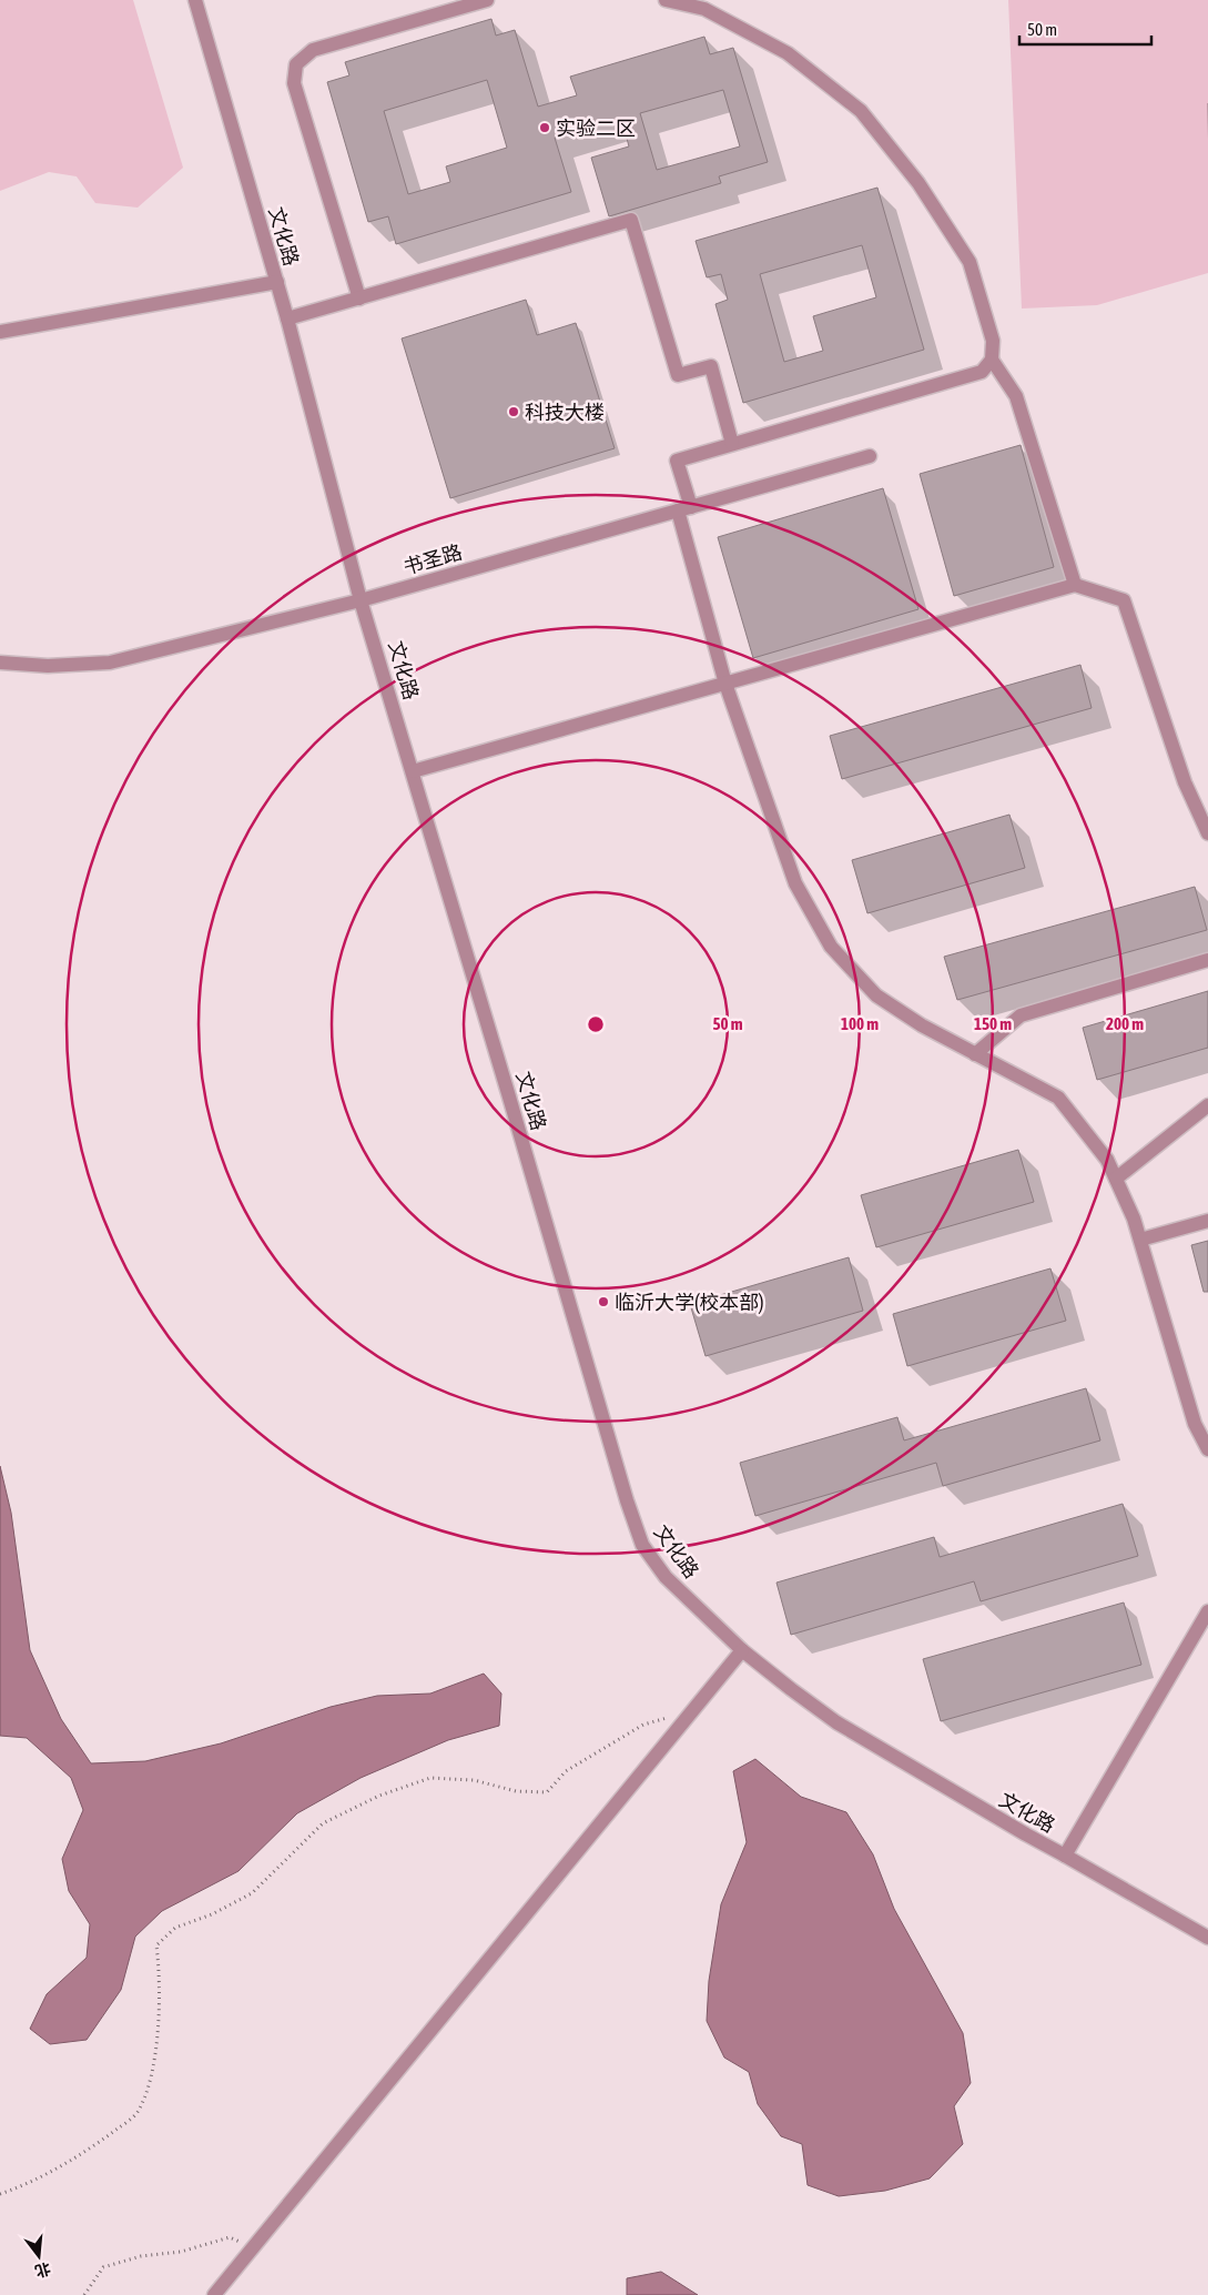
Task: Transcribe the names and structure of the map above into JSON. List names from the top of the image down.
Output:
{
  "streets": {
    "street": ["文化路", "书圣路"]
  },
  "crossings": [
    ["文化路", "书圣路"]
  ],
  "places": ["实验二区", "科技大楼", "临沂大学(校本部)"],
  "scale_bar": "50 m",
  "north": "bottom",
  "rings": [
    "50 m",
    "100 m",
    "150 m",
    "200 m"
  ]
}
